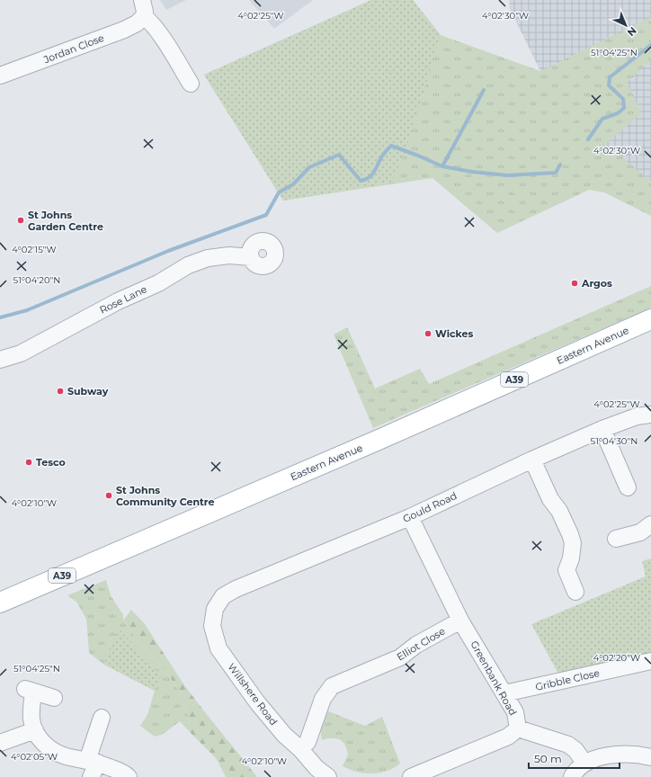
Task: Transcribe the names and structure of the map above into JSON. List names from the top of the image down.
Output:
{
  "streets": {
    "main road": ["Eastern Avenue", "A39"],
    "street": [
      "Jordan Close",
      "Rose Lane",
      "Gould Road",
      "Elliot Close",
      "Greenbank Road",
      "Gribble Close",
      "Willshere Road"
    ]
  },
  "crossings": [
    ["Gould Road", "Greenbank Road"],
    ["Gould Road", "Willshere Road"],
    ["Elliot Close", "Greenbank Road"],
    ["Elliot Close", "Willshere Road"],
    ["Greenbank Road", "Gribble Close"]
  ],
  "places": [
    "St Johns Garden Centre",
    "Argos",
    "Wickes",
    "Subway",
    "Tesco",
    "St Johns Community Centre"
  ],
  "scale_bar": "50 m",
  "north": "bottom right",
  "coordinates": [
    "4°02'25\"W",
    "4°02'30\"W",
    "51°04'25\"N",
    "4°02'15\"W",
    "51°04'20\"N",
    "51°04'30\"N",
    "4°02'10\"W",
    "4°02'20\"W",
    "4°02'05\"W"
  ]
}
